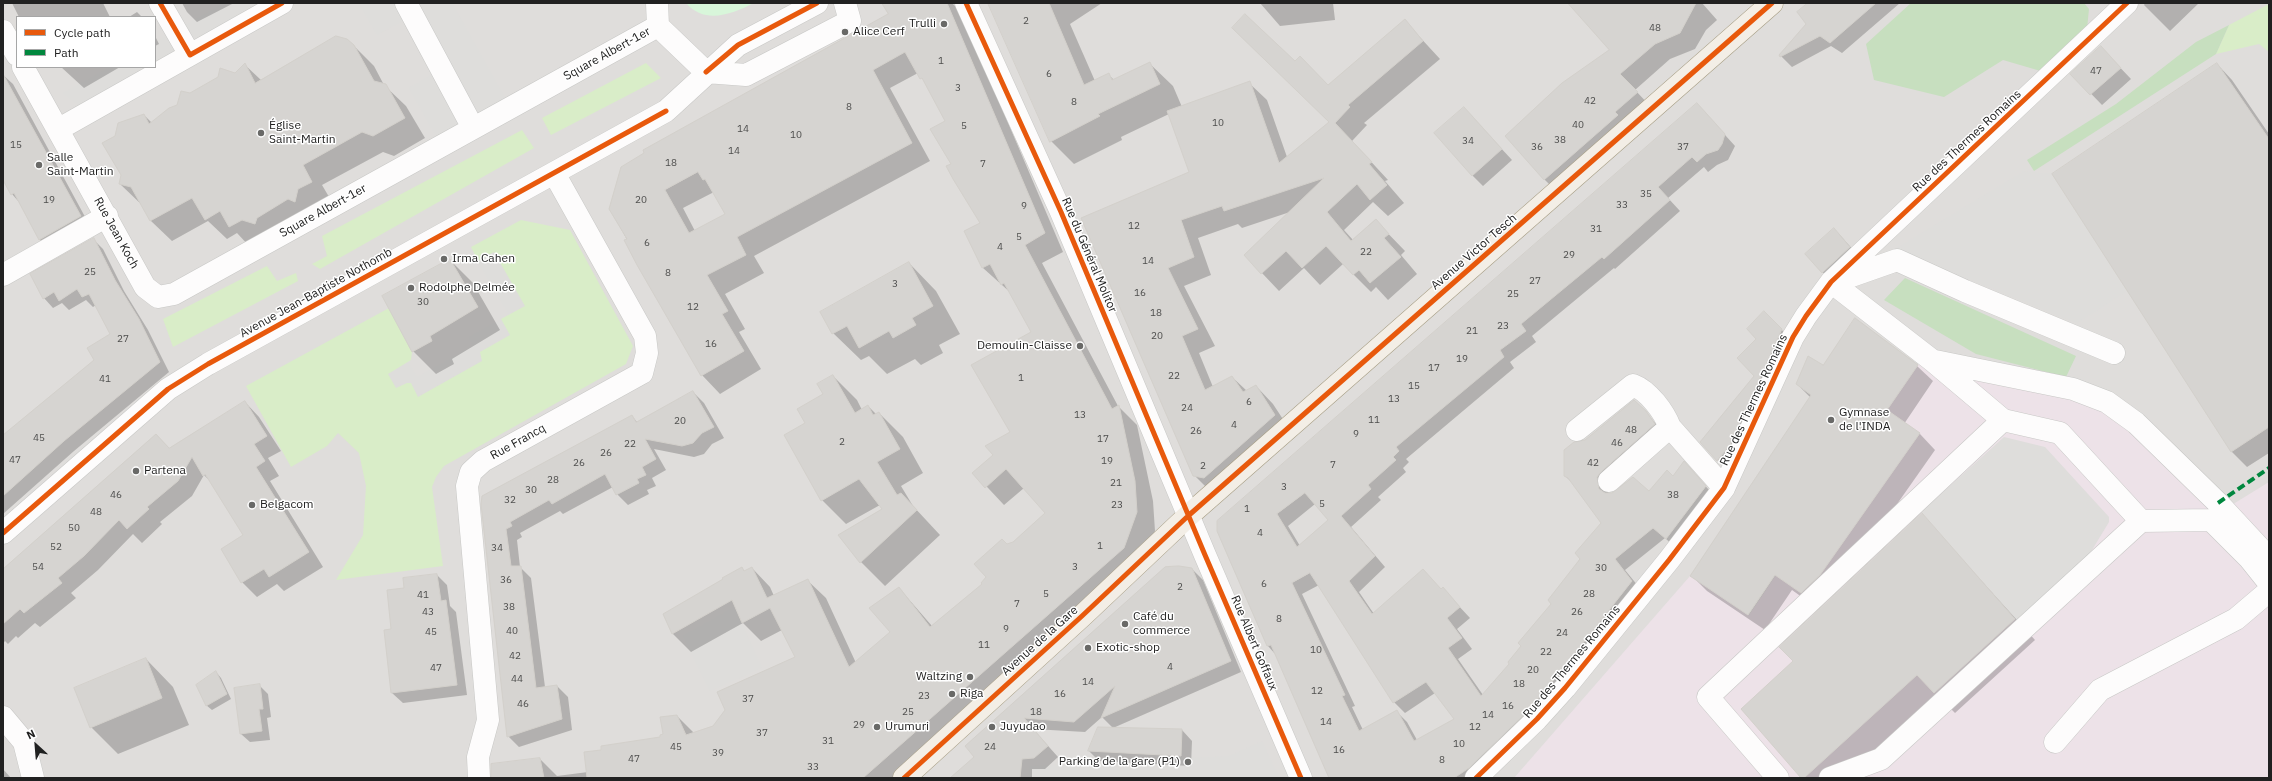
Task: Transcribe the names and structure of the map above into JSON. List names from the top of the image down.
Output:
{
  "streets": {
    "main road": ["Avenue Victor Tesch", "Avenue de la Gare"],
    "street": [
      "Square Albert-1er",
      "Rue des Thermes Romains",
      "Rue Jean Koch",
      "Rue du Général Molitor",
      "Avenue Jean-Baptiste Nothomb",
      "Rue Francq",
      "Rue Albert Goffaux"
    ]
  },
  "crossings": [
    ["Square Albert-1er", "Rue Jean Koch"],
    ["Square Albert-1er", "Avenue Jean-Baptiste Nothomb"],
    ["Avenue Victor Tesch", "Rue du Général Molitor"],
    ["Avenue Victor Tesch", "Avenue de la Gare"],
    ["Avenue Victor Tesch", "Rue Albert Goffaux"],
    ["Rue du Général Molitor", "Avenue de la Gare"],
    ["Rue du Général Molitor", "Rue Albert Goffaux"],
    ["Avenue Jean-Baptiste Nothomb", "Rue Francq"],
    ["Avenue de la Gare", "Rue Albert Goffaux"]
  ],
  "places": [
    "Trulli",
    "Alice Cerf",
    "Église Saint-Martin",
    "Salle Saint-Martin",
    "Irma Cahen",
    "Rodolphe Delmée",
    "Demoulin-Claisse",
    "Gymnase de l'INDA",
    "Partena",
    "Belgacom",
    "Café du commerce",
    "Exotic-shop",
    "Waltzing",
    "Riga",
    "Urumuri",
    "Juyudao",
    "Parking de la gare (P1)"
  ],
  "house_numbers": [
    "2",
    "48",
    "1",
    "47",
    "6",
    "3",
    "42",
    "8",
    "8",
    "10",
    "40",
    "5",
    "14",
    "10",
    "38",
    "34",
    "15",
    "36",
    "37",
    "14",
    "18",
    "7",
    "35",
    "19",
    "20",
    "33",
    "9",
    "12",
    "31",
    "5",
    "6",
    "4",
    "22",
    "29",
    "14",
    "25",
    "8",
    "27",
    "3",
    "16",
    "25",
    "30",
    "12",
    "18",
    "23",
    "21",
    "20",
    "27",
    "16",
    "19",
    "17",
    "22",
    "1",
    "41",
    "15",
    "13",
    "6",
    "24",
    "13",
    "11",
    "20",
    "4",
    "48",
    "26",
    "9",
    "45",
    "17",
    "2",
    "46",
    "22",
    "26",
    "47",
    "19",
    "26",
    "42",
    "7",
    "2",
    "28",
    "21",
    "3",
    "30",
    "46",
    "38",
    "32",
    "5",
    "23",
    "1",
    "48",
    "50",
    "4",
    "1",
    "52",
    "34",
    "54",
    "3",
    "30",
    "36",
    "6",
    "2",
    "5",
    "28",
    "41",
    "7",
    "38",
    "43",
    "26",
    "8",
    "9",
    "40",
    "45",
    "24",
    "11",
    "10",
    "22",
    "42",
    "4",
    "47",
    "20",
    "44",
    "14",
    "18",
    "12",
    "16",
    "23",
    "37",
    "46",
    "16",
    "25",
    "18",
    "14",
    "14",
    "29",
    "12",
    "37",
    "31",
    "10",
    "45",
    "24",
    "16",
    "39",
    "47",
    "8",
    "33"
  ],
  "legend": ["Cycle path", "Path"],
  "north": "top left"
}
